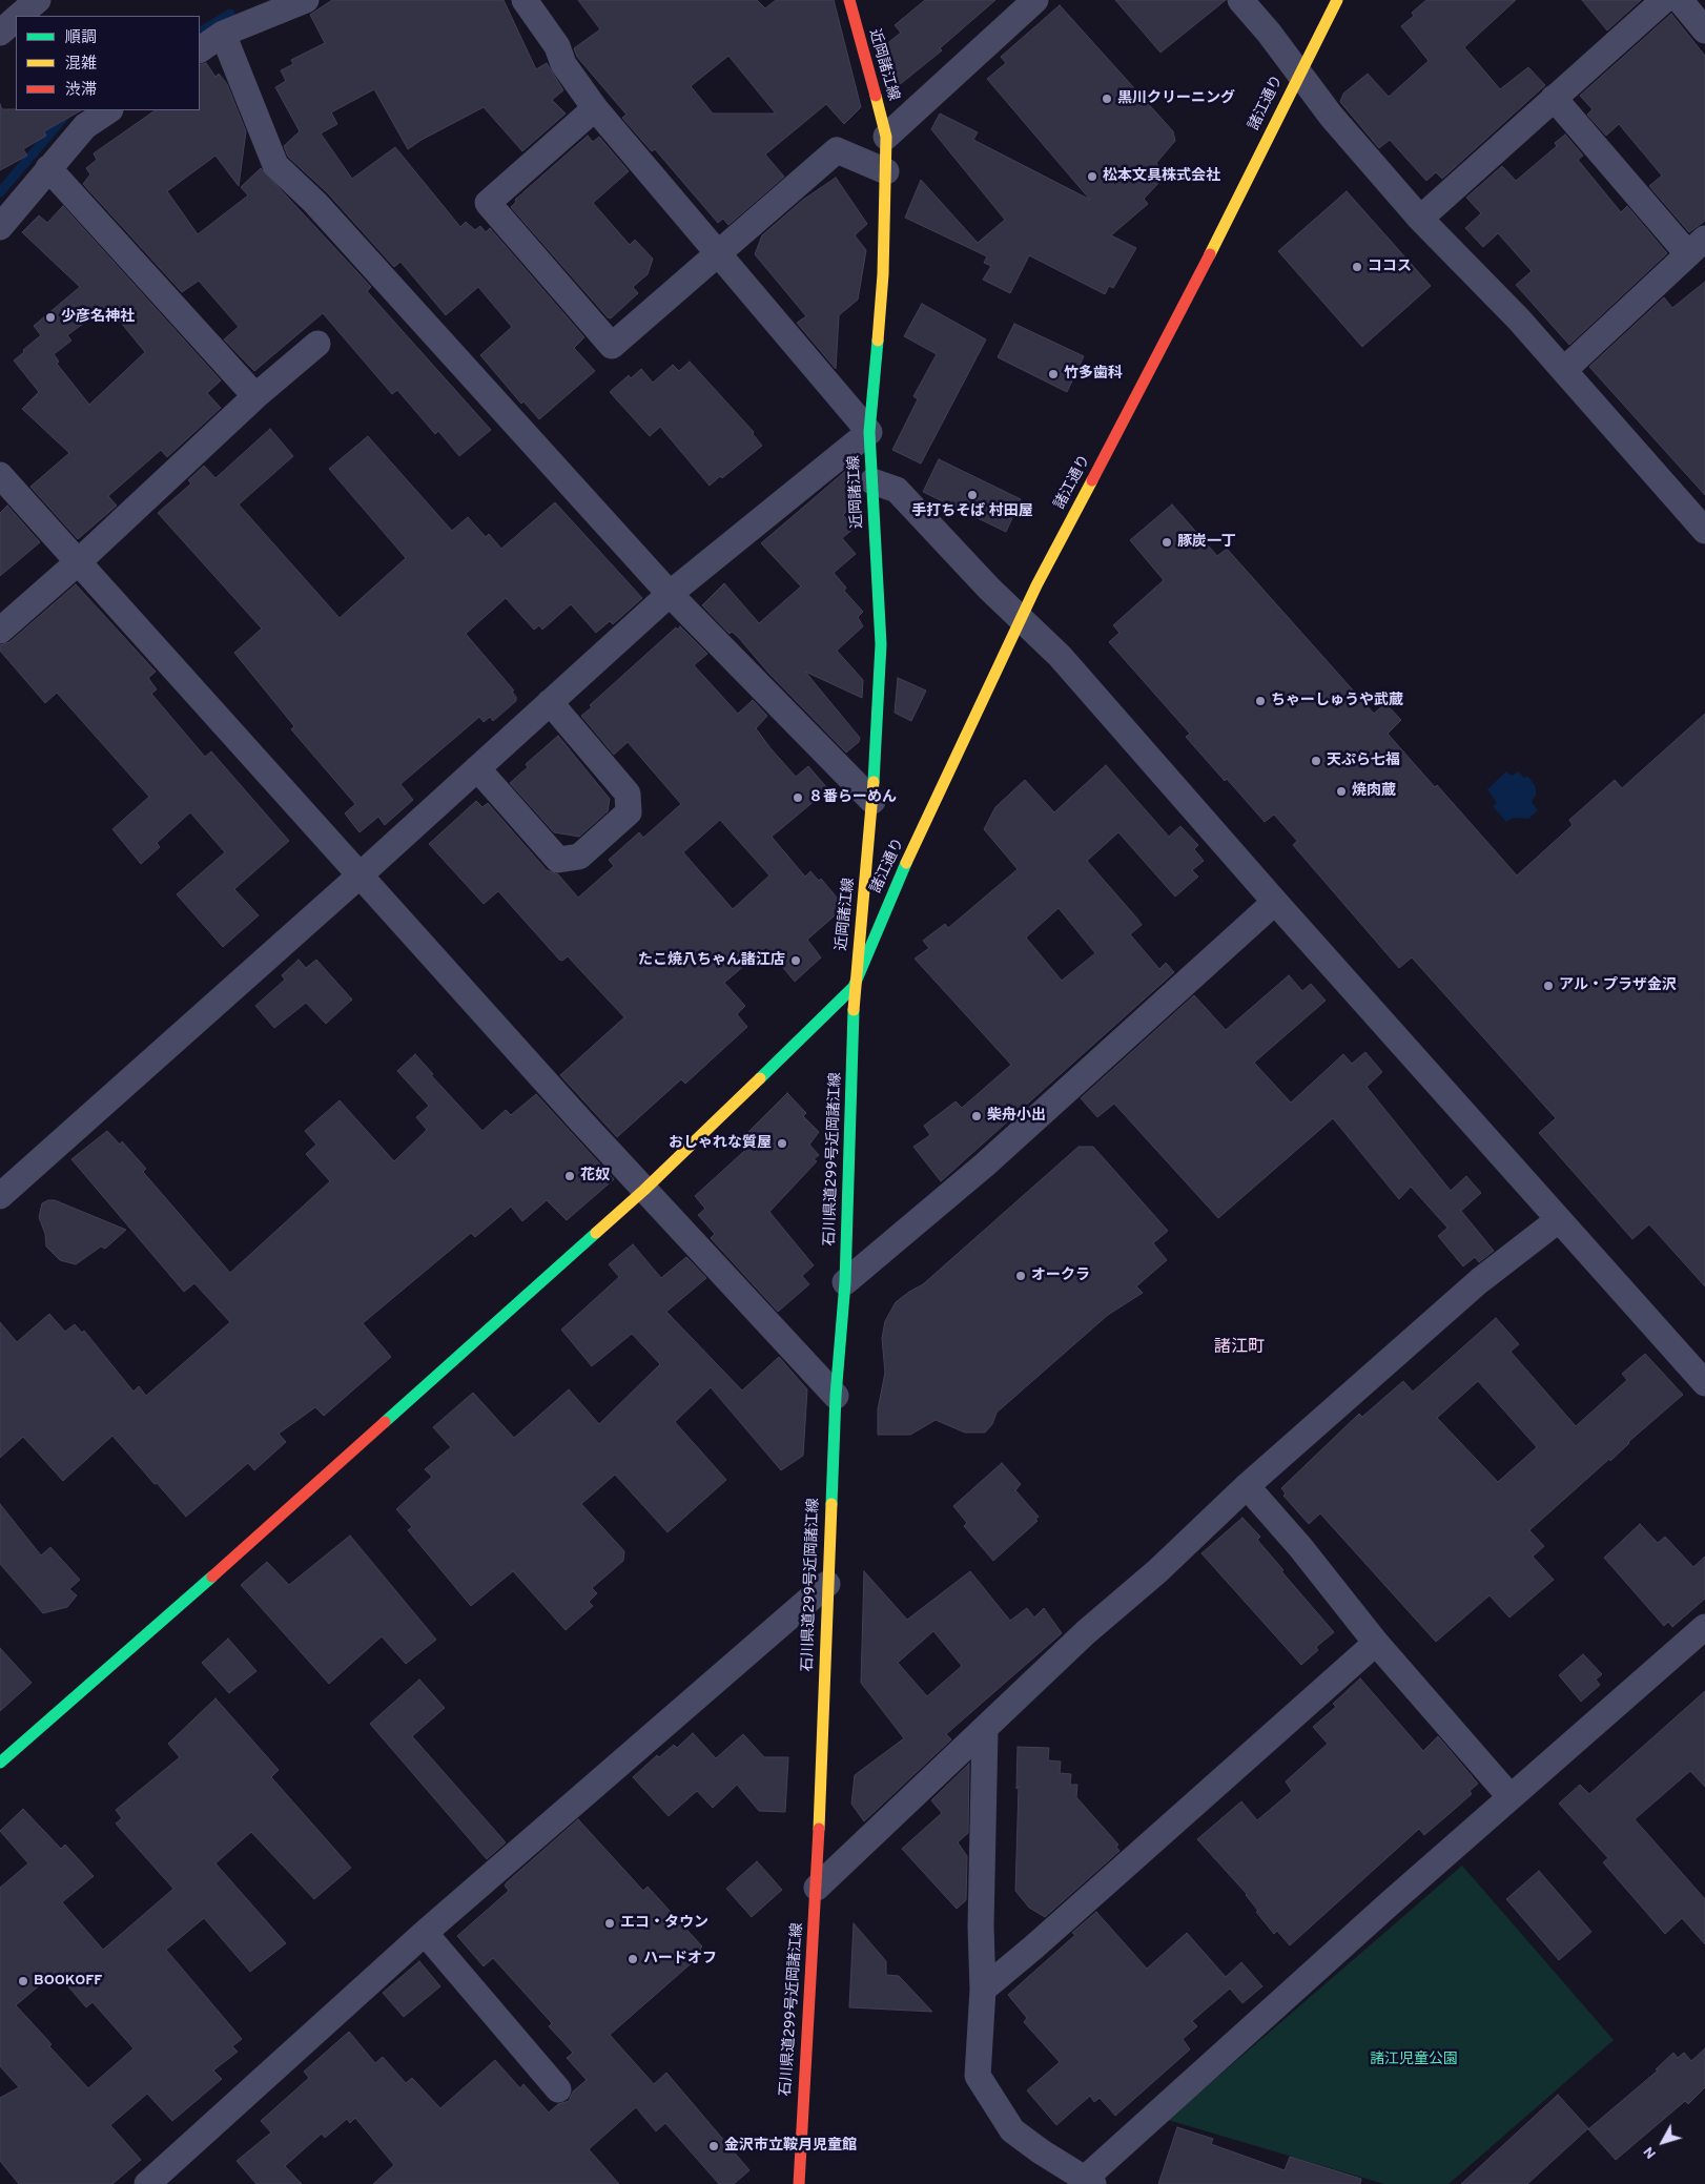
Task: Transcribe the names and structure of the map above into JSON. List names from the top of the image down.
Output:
{
  "streets": {
    "street": ["近岡諸江線", "諸江通り", "石川県道299号近岡諸江線"]
  },
  "crossings": [
    ["近岡諸江線", "諸江通り"],
    ["近岡諸江線", "石川県道299号近岡諸江線"],
    ["諸江通り", "石川県道299号近岡諸江線"]
  ],
  "districts": ["諸江町"],
  "parks": ["諸江児童公園"],
  "places": [
    "黒川クリーニング",
    "松本文具株式会社",
    "ココス",
    "少彦名神社",
    "竹多歯科",
    "手打ちそば 村田屋",
    "豚炭一丁",
    "ちゃーしゅうや武蔵",
    "天ぷら七福",
    "焼肉蔵",
    "８番らーめん",
    "たこ焼八ちゃん諸江店",
    "アル・プラザ金沢",
    "柴舟小出",
    "おしゃれな質屋",
    "花奴",
    "オークラ",
    "エコ・タウン",
    "ハードオフ",
    "BOOKOFF",
    "金沢市立鞍月児童館"
  ],
  "legend": ["順調", "混雑", "渋滞"],
  "north": "bottom left"
}
